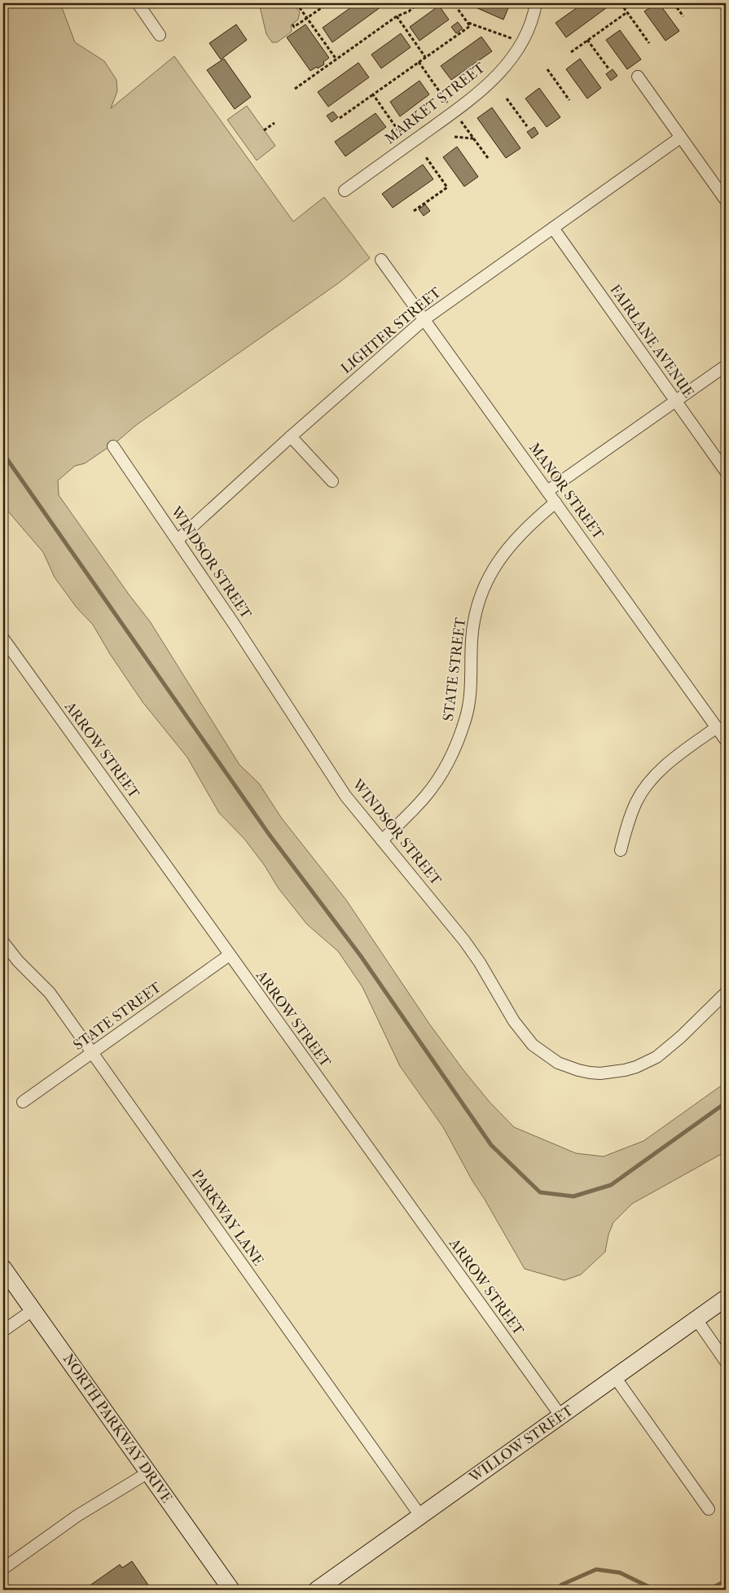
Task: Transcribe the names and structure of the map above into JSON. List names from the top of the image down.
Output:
{
  "streets": {
    "street": [
      "MARKET STREET",
      "LIGHTER STREET",
      "FAIRLANE AVENUE",
      "MANOR STREET",
      "WINDSOR STREET",
      "STATE STREET",
      "ARROW STREET",
      "PARKWAY LANE",
      "NORTH PARKWAY DRIVE",
      "WILLOW STREET"
    ]
  },
  "crossings": [
    ["LIGHTER STREET", "FAIRLANE AVENUE"],
    ["LIGHTER STREET", "MANOR STREET"],
    ["LIGHTER STREET", "WINDSOR STREET"],
    ["MANOR STREET", "STATE STREET"],
    ["WINDSOR STREET", "STATE STREET"],
    ["STATE STREET", "ARROW STREET"],
    ["STATE STREET", "PARKWAY LANE"],
    ["ARROW STREET", "WILLOW STREET"],
    ["PARKWAY LANE", "WILLOW STREET"]
  ]
}
